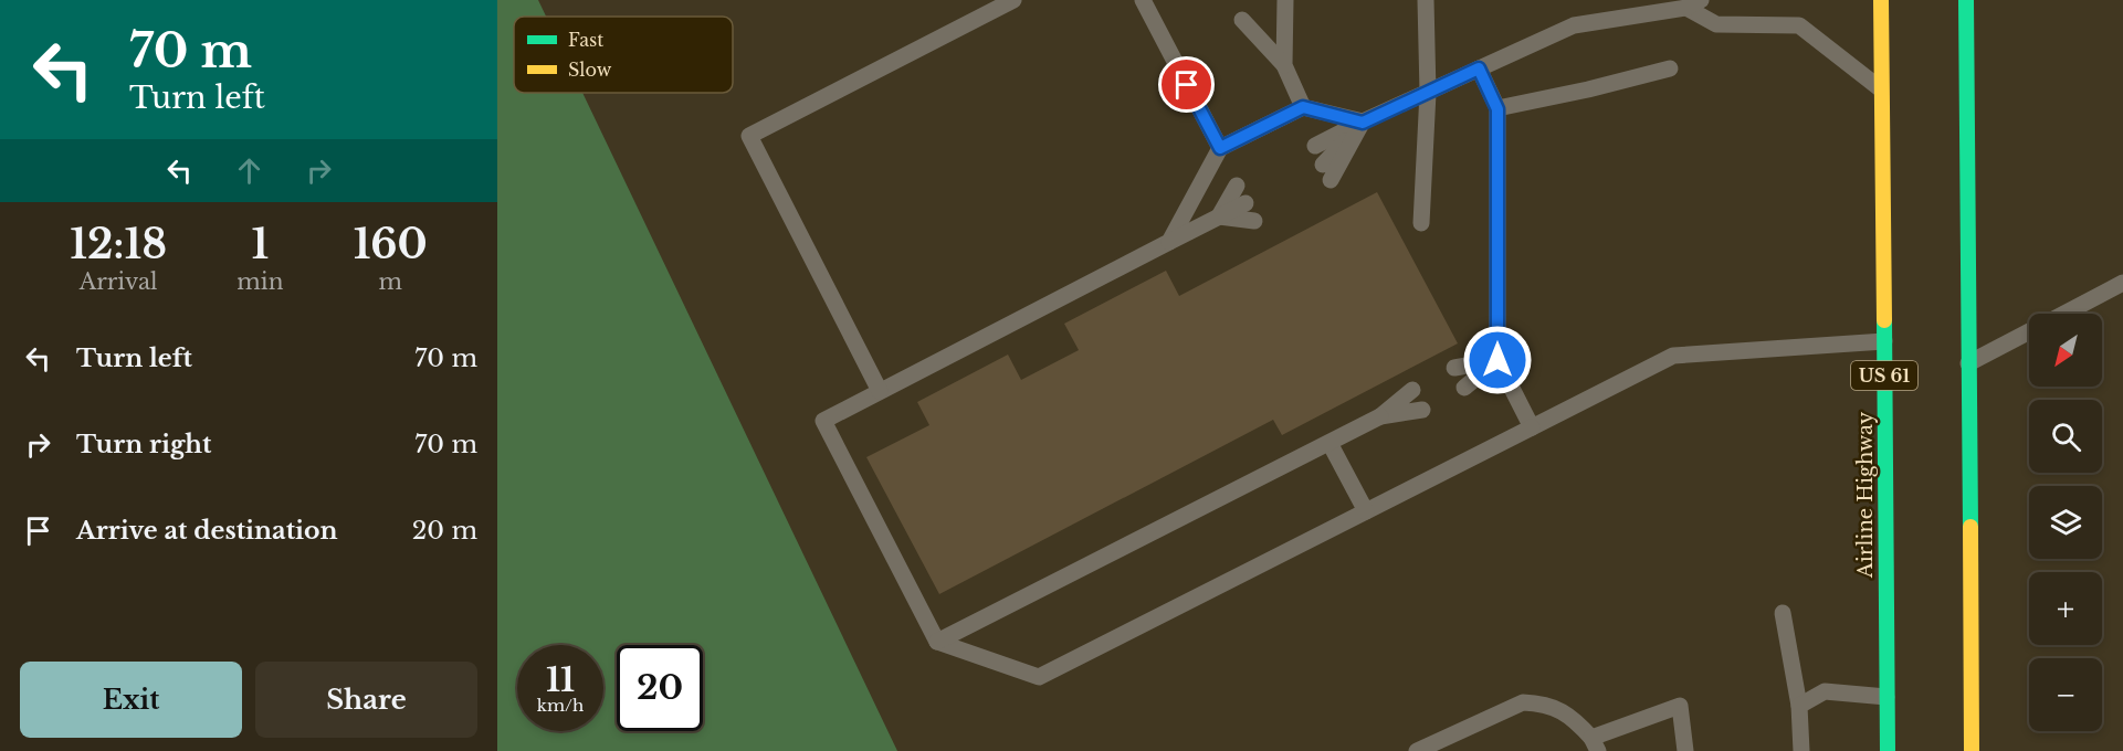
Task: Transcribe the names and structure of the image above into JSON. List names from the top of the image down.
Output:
{
  "streets": {
    "highway": ["US 61", "Airline Highway"]
  },
  "legend": ["Fast", "Slow"],
  "north": "bottom left",
  "page": {
    "turn": ["70 m", "Turn left"],
    "eta": [
      "12:18",
      "Arrival",
      "1",
      "min",
      "160",
      "m"
    ],
    "map_buttons": ["+", "−"],
    "list": [
      {
        "name": "Turn left",
        "value": "70 m"
      },
      {
        "name": "Turn right",
        "value": "70 m"
      },
      {
        "name": "Arrive at destination",
        "value": "20 m"
      }
    ],
    "speed": "11 km/h",
    "limit": "20",
    "buttons": ["Exit", "Share"]
  }
}
